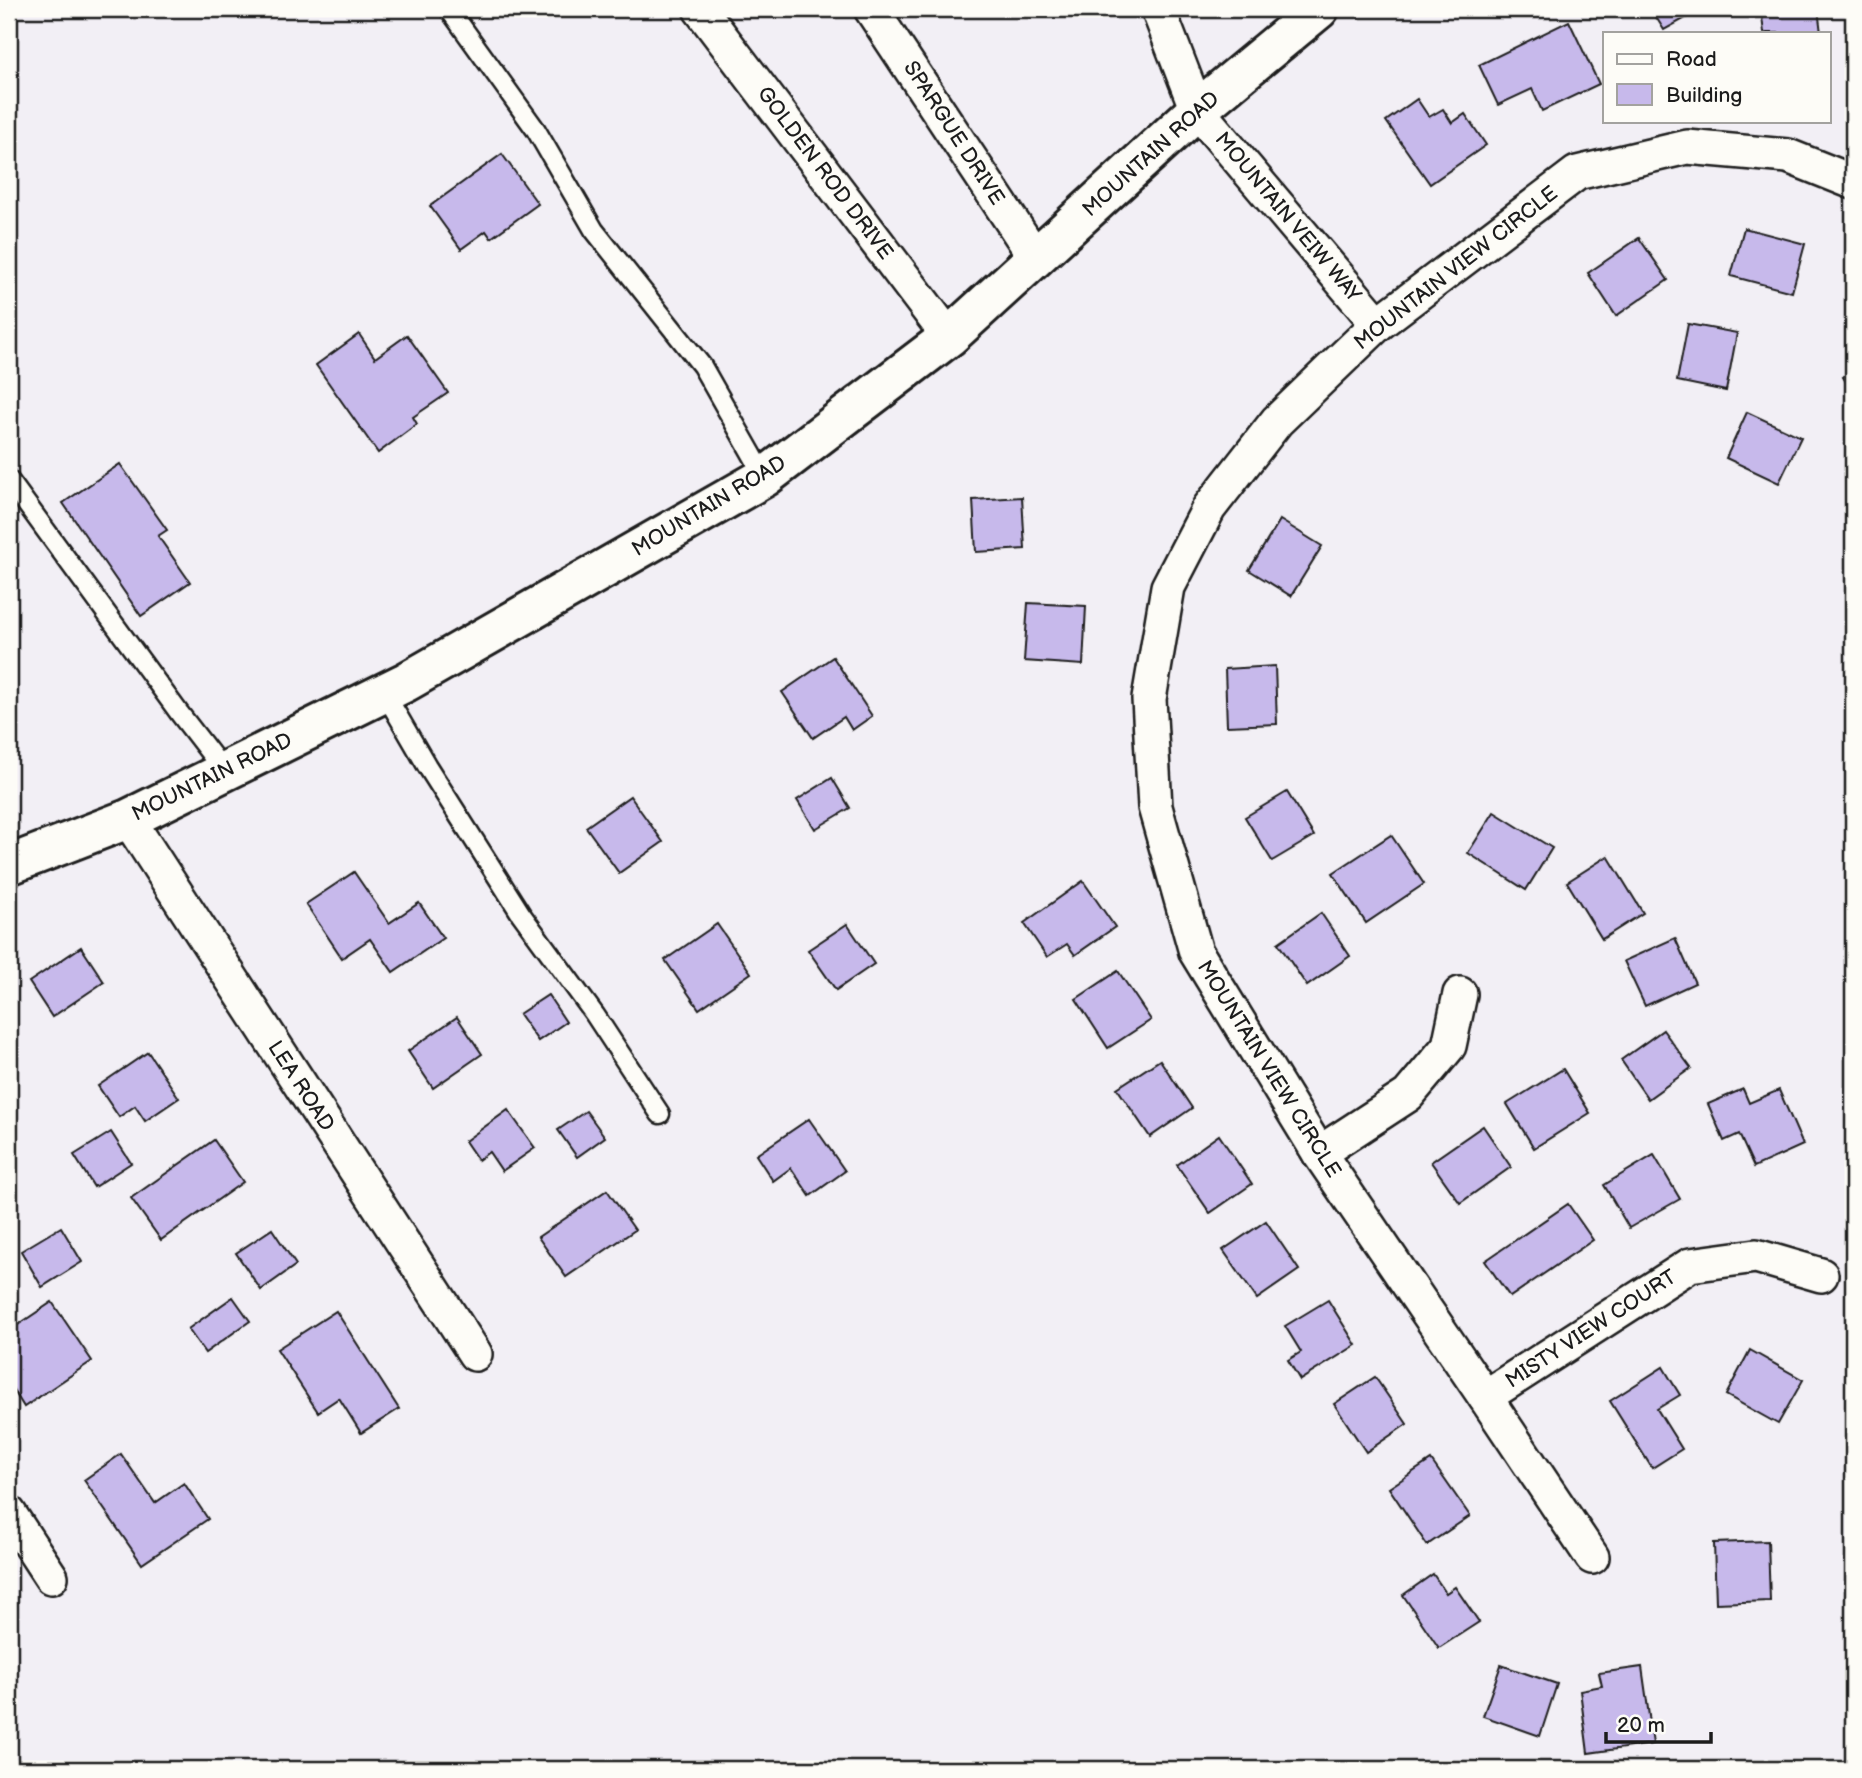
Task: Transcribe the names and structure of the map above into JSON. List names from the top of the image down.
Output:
{
  "streets": {
    "main road": ["MOUNTAIN ROAD"],
    "street": [
      "SPARGUE DRIVE",
      "GOLDEN ROD DRIVE",
      "MOUNTAIN VEIW WAY",
      "MOUNTAIN VIEW CIRCLE",
      "LEA ROAD",
      "MISTY VIEW COURT"
    ]
  },
  "crossings": [
    ["SPARGUE DRIVE", "MOUNTAIN ROAD"],
    ["MOUNTAIN ROAD", "GOLDEN ROD DRIVE"],
    ["MOUNTAIN ROAD", "MOUNTAIN VEIW WAY"],
    ["MOUNTAIN ROAD", "LEA ROAD"],
    ["MOUNTAIN VEIW WAY", "MOUNTAIN VIEW CIRCLE"],
    ["MOUNTAIN VIEW CIRCLE", "MISTY VIEW COURT"]
  ],
  "legend": ["Road", "Building"],
  "scale_bar": "20 m"
}
